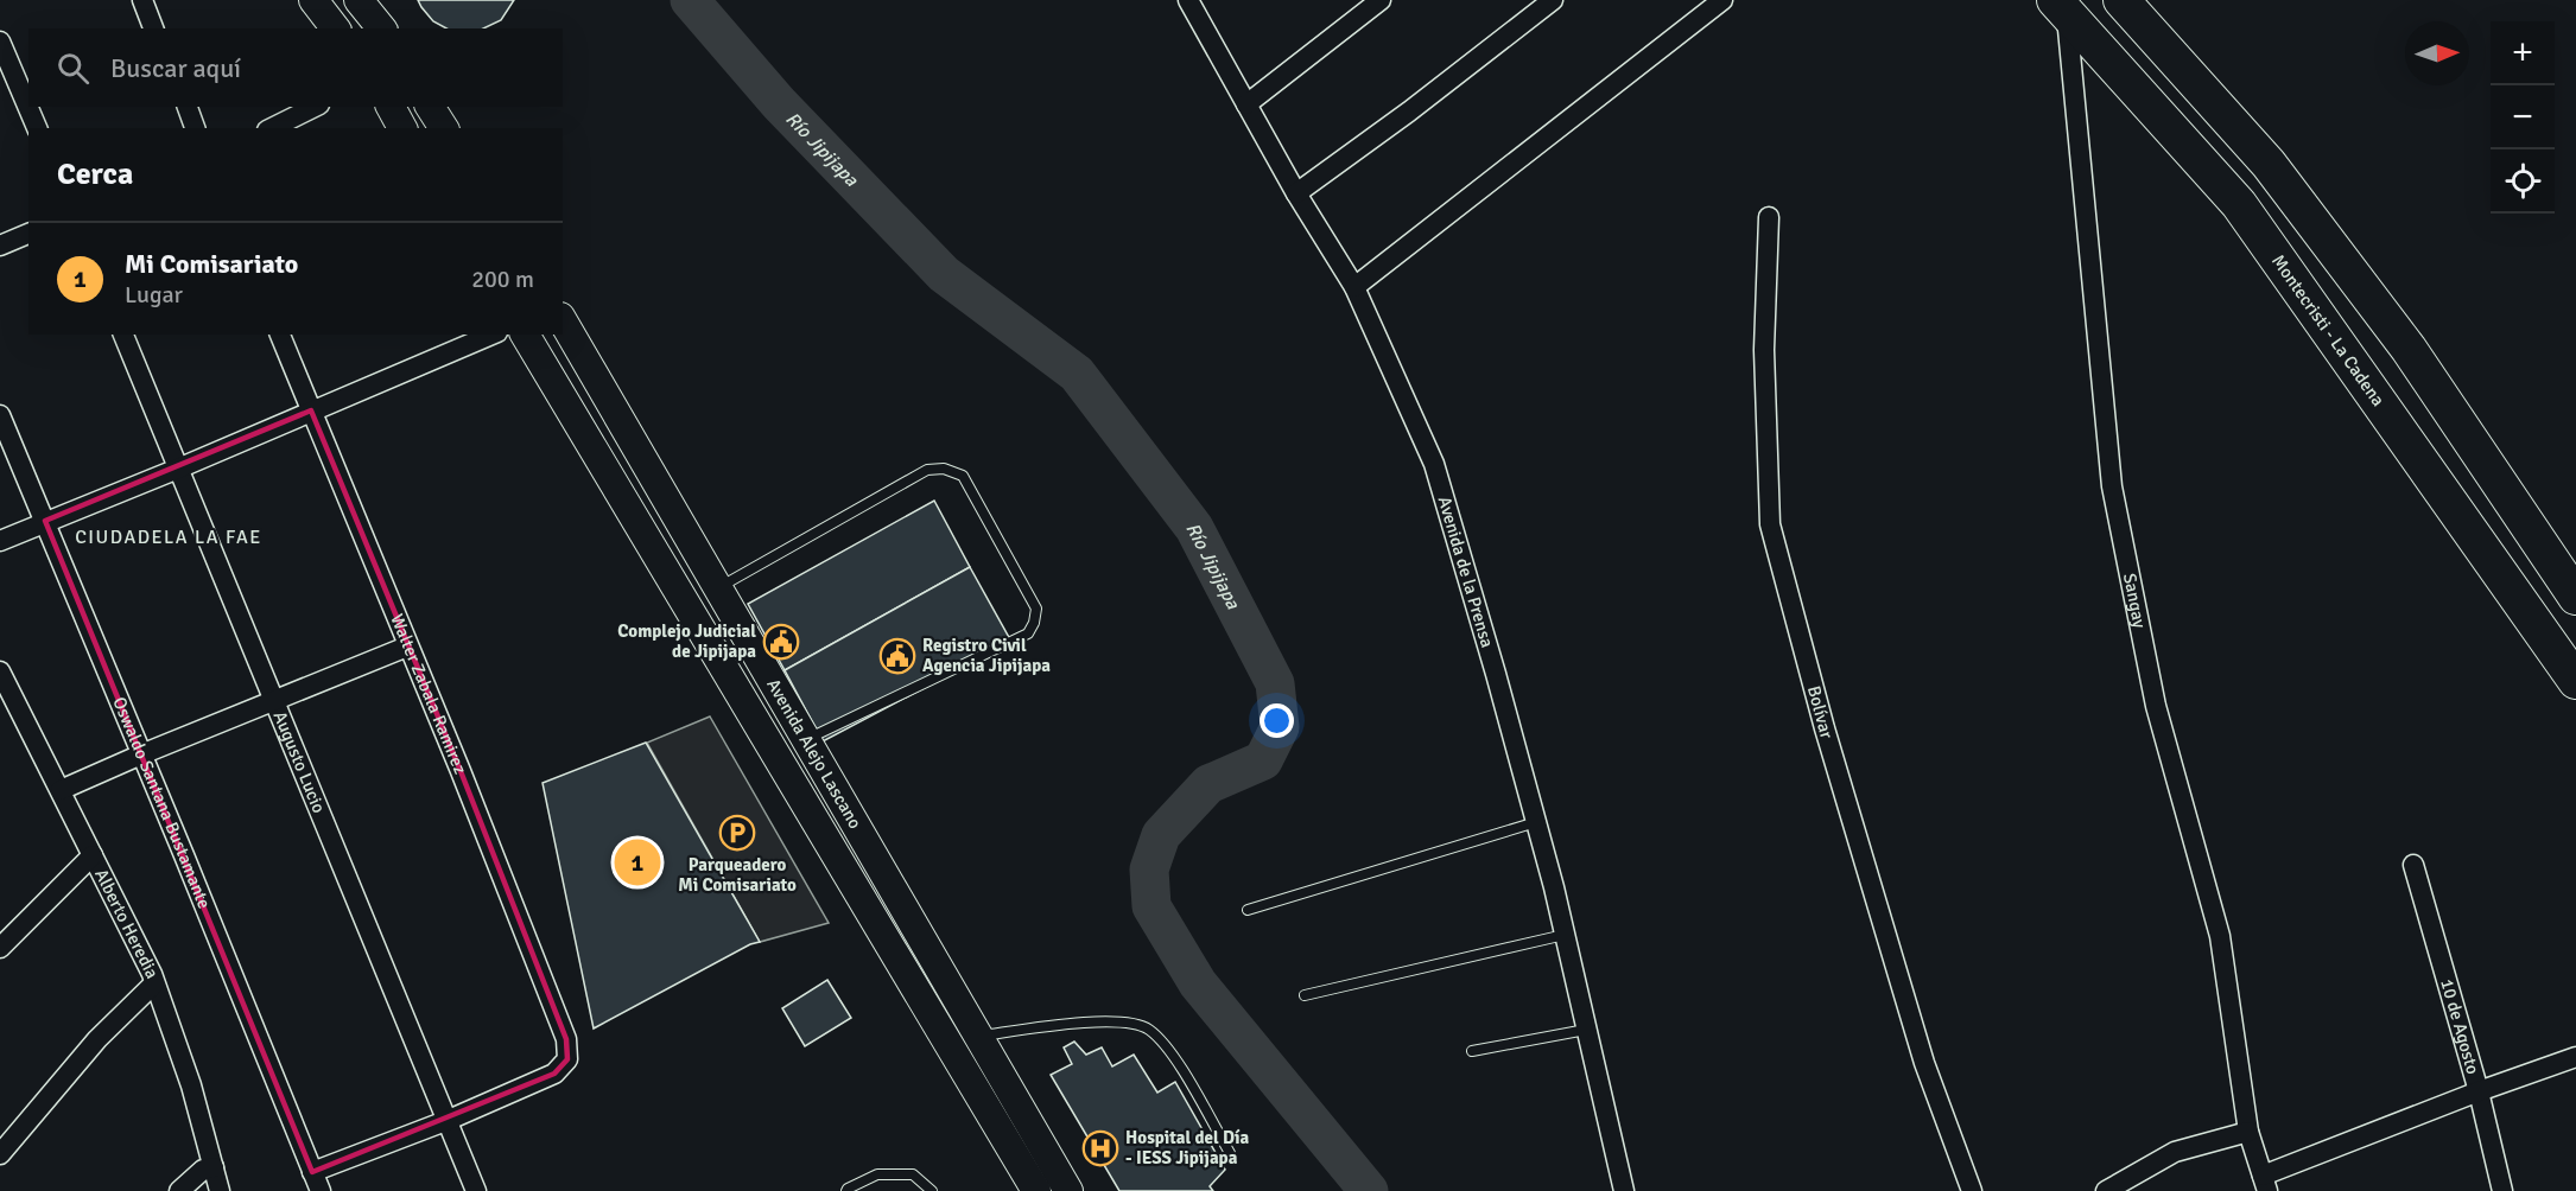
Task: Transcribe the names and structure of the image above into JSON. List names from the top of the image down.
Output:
{
  "streets": {
    "highway": ["Montecristi - La Cadena"],
    "main road": ["Avenida Alejo Lascano"],
    "street": [
      "Avenida de la Prensa",
      "Sangay",
      "Walter Zabala Ramirez",
      "Bolívar",
      "Augusto Lucio",
      "Oswaldo Santana Bustamante",
      "Alberto Heredia",
      "10 de Agosto"
    ]
  },
  "crossings": [
    ["Montecristi - La Cadena", "Sangay"],
    ["Walter Zabala Ramirez", "Augusto Lucio"]
  ],
  "districts": ["CIUDADELA LA FAE"],
  "water": ["Río Jipijapa"],
  "places": {
    "public building": ["Complejo Judicial de Jipijapa", "Registro Civil Agencia Jipijapa"],
    "parking": ["Parqueadero Mi Comisariato"],
    "hospital": ["Hospital del Día - IESS Jipijapa"]
  },
  "north": "right",
  "page": {
    "map_buttons": ["+", "−"],
    "search": "Buscar aquí",
    "heading": "Cerca",
    "list": [
      {
        "mark": "1",
        "name": "Mi Comisariato",
        "note": "Lugar",
        "value": "200 m"
      }
    ],
    "pins": "1"
  }
}
